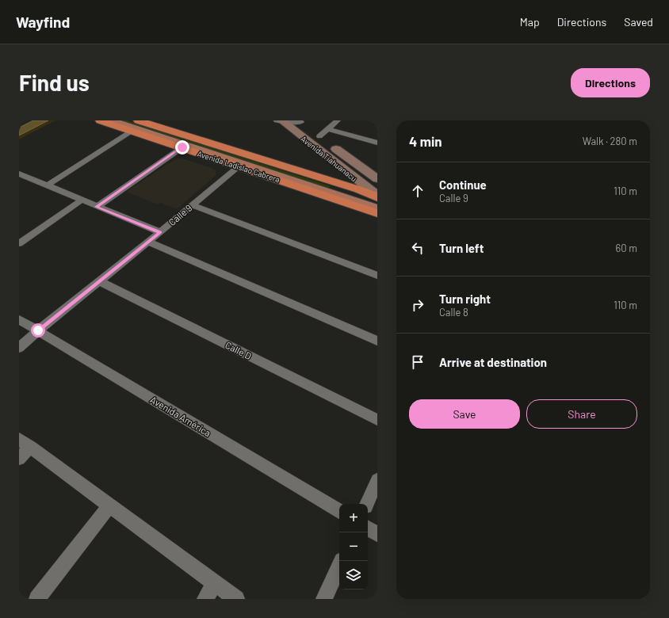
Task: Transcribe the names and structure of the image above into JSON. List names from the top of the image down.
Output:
{
  "streets": {
    "highway": ["Avenida Ladislao Cabrera"],
    "main road": ["Avenida Tiahuanacu"],
    "street": ["Calle 9", "Calle D", "Avenida América"]
  },
  "crossings": [
    ["Avenida Tiahuanacu", "Avenida Ladislao Cabrera"],
    ["Avenida Ladislao Cabrera", "Calle 9"],
    ["Calle 9", "Calle D"],
    ["Calle 9", "Avenida América"]
  ],
  "page": {
    "header": "Wayfind",
    "nav": ["Map", "Directions", "Saved"],
    "buttons": [
      "Directions",
      ["Save", "Share"]
    ],
    "title": "Find us",
    "heading": ["4 min", "Walk · 280 m"],
    "list": [
      ["Continue", "Calle 9", "110 m"],
      ["Turn left", "60 m"],
      ["Turn right", "Calle 8", "110 m"],
      "Arrive at destination"
    ],
    "map_buttons": ["+", "−"]
  }
}
